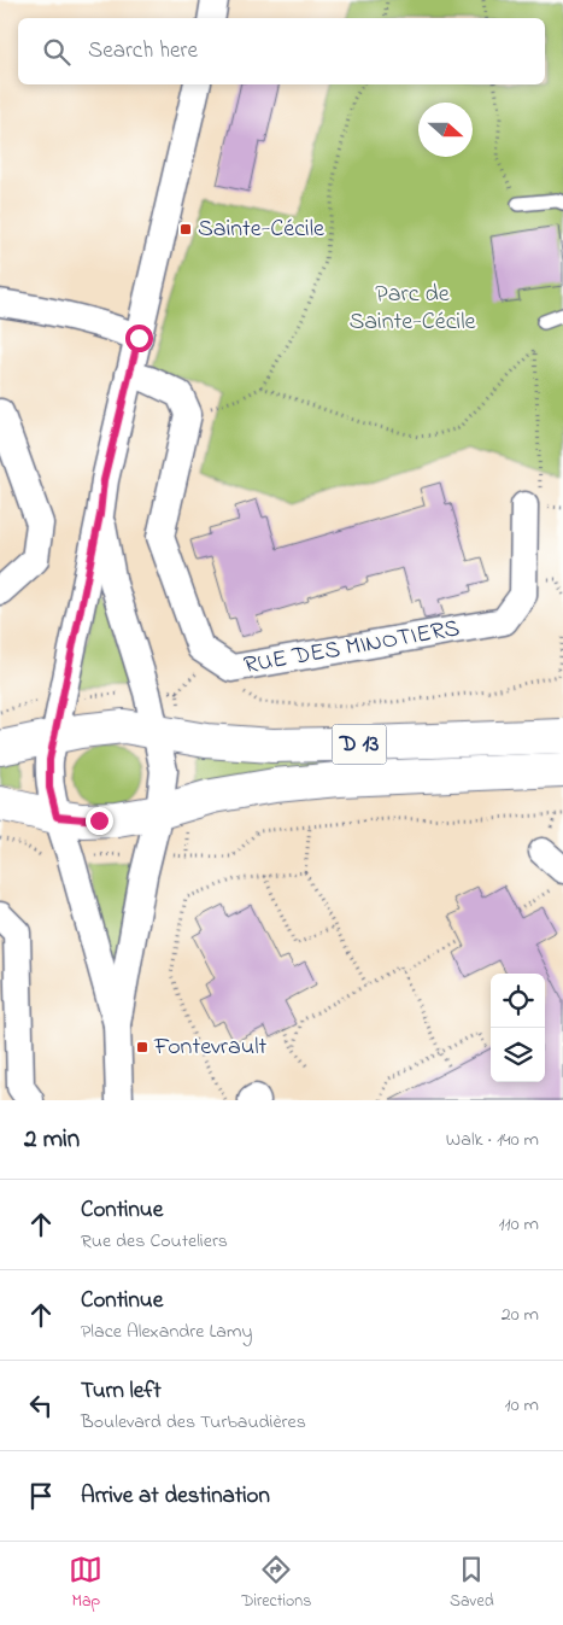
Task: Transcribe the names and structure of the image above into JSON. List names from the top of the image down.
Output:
{
  "streets": {
    "main road": ["D 13"],
    "street": ["RUE DES MINOTIERS"]
  },
  "parks": ["Parc de Sainte-Cécile"],
  "places": {
    "transit": ["Sainte-Cécile", "Fontevrault"]
  },
  "north": "right",
  "page": {
    "search": "Search here",
    "heading": ["2 min", "Walk · 140 m"],
    "list": [
      ["Continue", "Rue des Couteliers", "110 m"],
      ["Continue", "Place Alexandre Lamy", "20 m"],
      ["Turn left", "Boulevard des Turbaudières", "10 m"],
      "Arrive at destination"
    ],
    "nav": ["Map", "Directions", "Saved"]
  }
}
